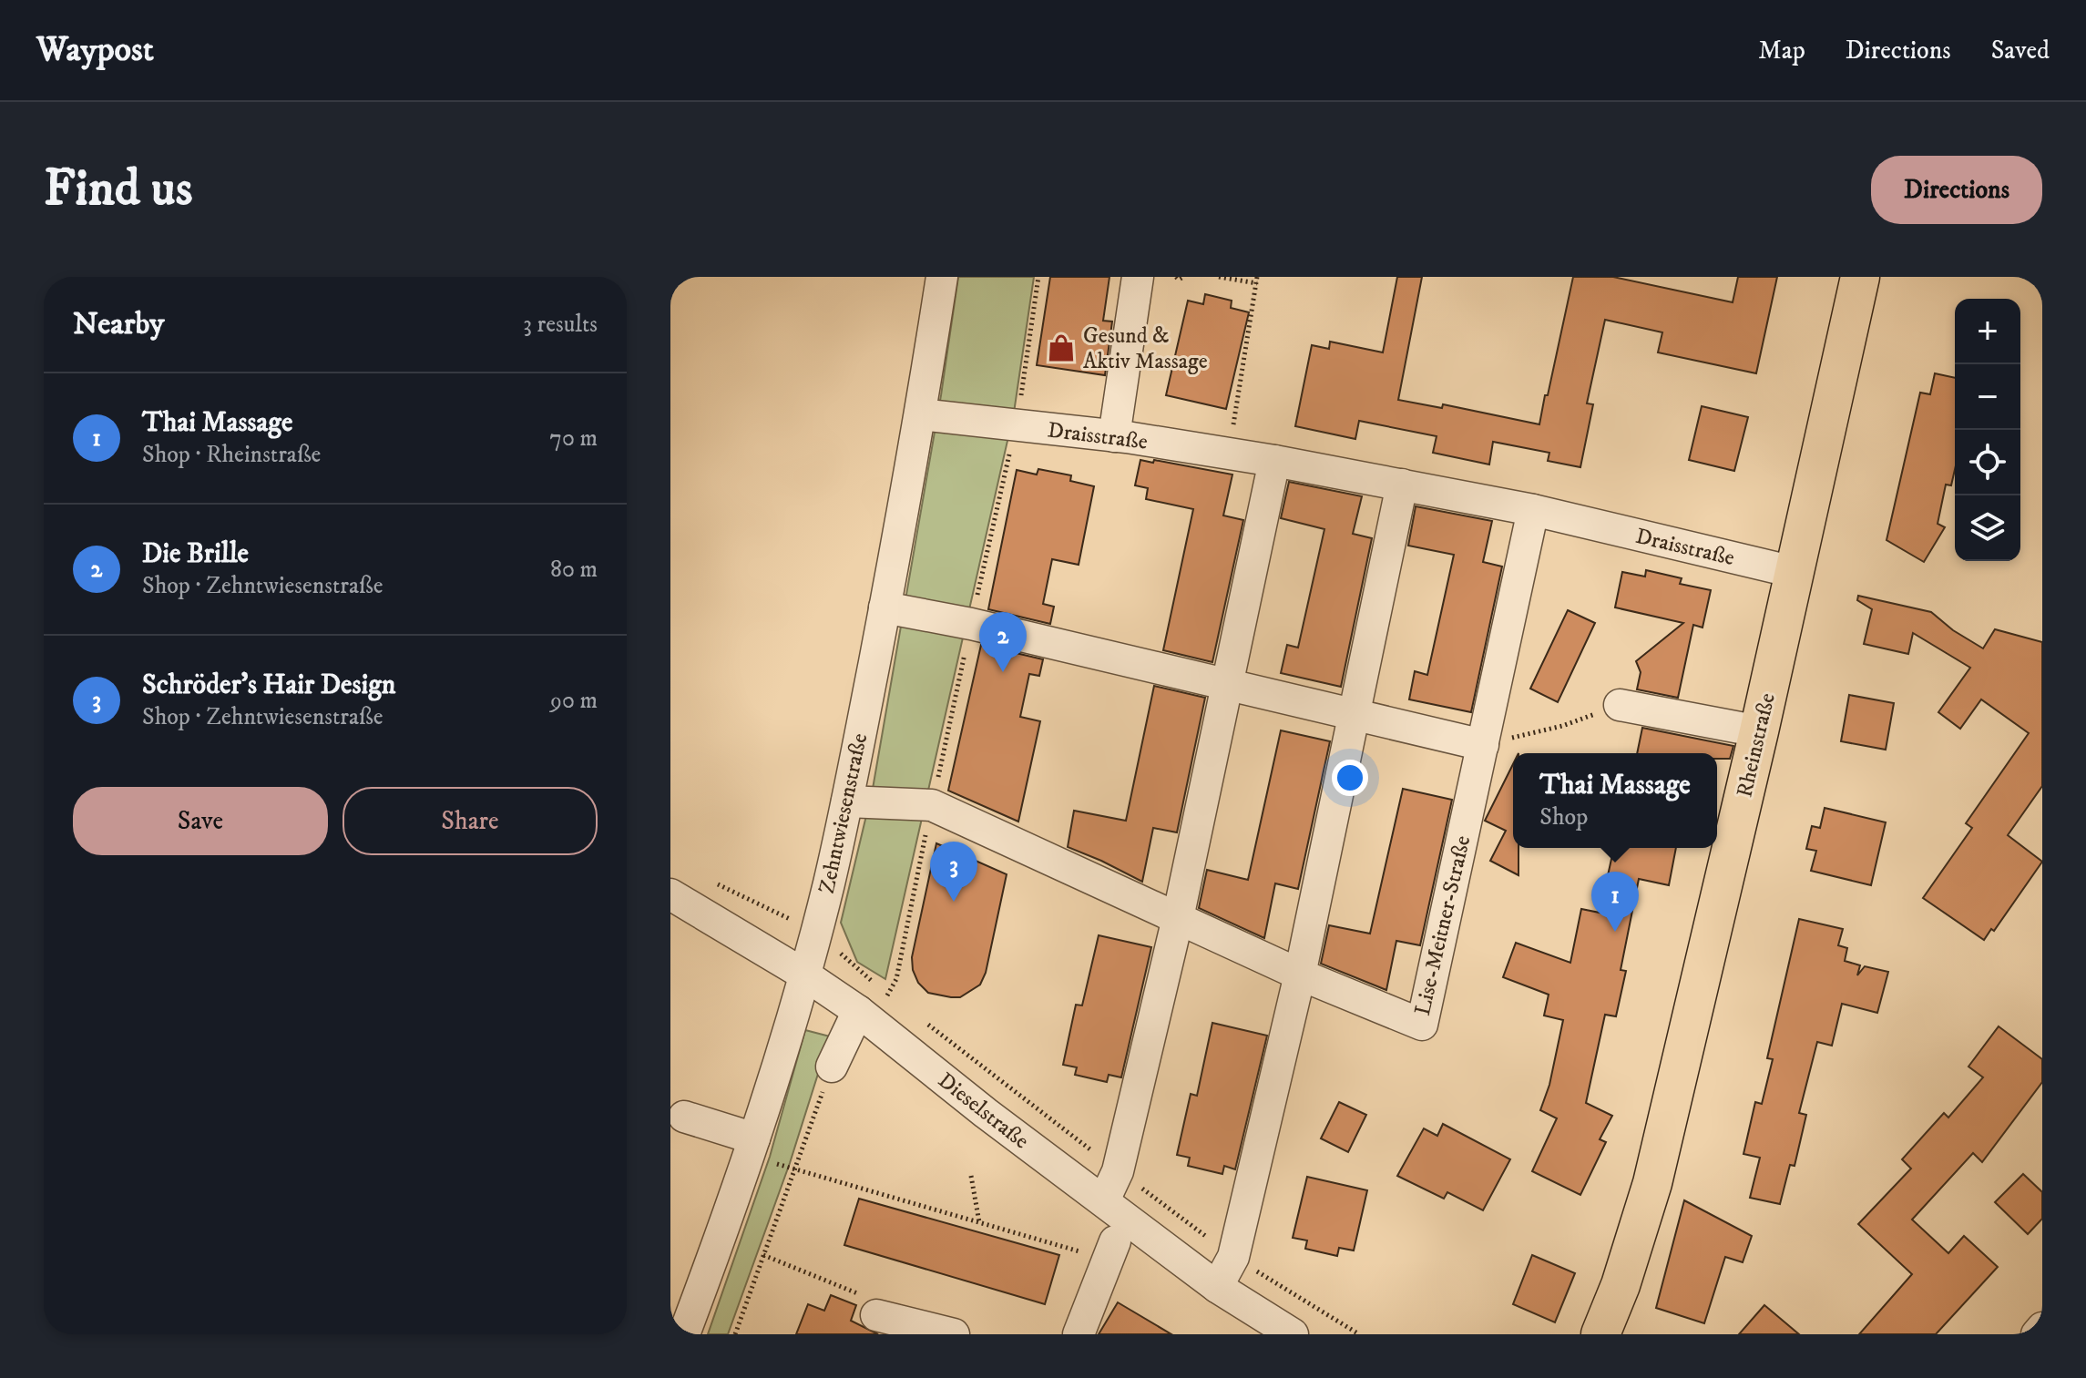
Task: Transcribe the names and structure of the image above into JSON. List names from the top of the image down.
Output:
{
  "streets": {
    "main road": ["Rheinstraße"],
    "street": [
      "Draisstraße",
      "Zehntwiesenstraße",
      "Lise-Meitner-Straße",
      "Dieselstraße"
    ]
  },
  "crossings": [
    ["Draisstraße", "Rheinstraße"],
    ["Draisstraße", "Zehntwiesenstraße"],
    ["Zehntwiesenstraße", "Lise-Meitner-Straße"],
    ["Zehntwiesenstraße", "Dieselstraße"]
  ],
  "places": {
    "shop": ["Gesund & Aktiv Massage"]
  },
  "page": {
    "header": "Waypost",
    "nav": ["Map", "Directions", "Saved"],
    "buttons": [
      "Directions",
      ["Save", "Share"]
    ],
    "title": "Find us",
    "heading": ["Nearby", "3 results"],
    "map_buttons": ["+", "−"],
    "list": [
      {
        "mark": "1",
        "name": "Thai Massage",
        "note": "Shop · Rheinstraße",
        "value": "70 m"
      },
      {
        "mark": "2",
        "name": "Die Brille",
        "note": "Shop · Zehntwiesenstraße",
        "value": "80 m"
      },
      {
        "mark": "3",
        "name": "Schröder's Hair Design",
        "note": "Shop · Zehntwiesenstraße",
        "value": "90 m"
      }
    ],
    "pins": ["2", "3", "1"],
    "popup": ["Thai Massage", "Shop"]
  }
}
